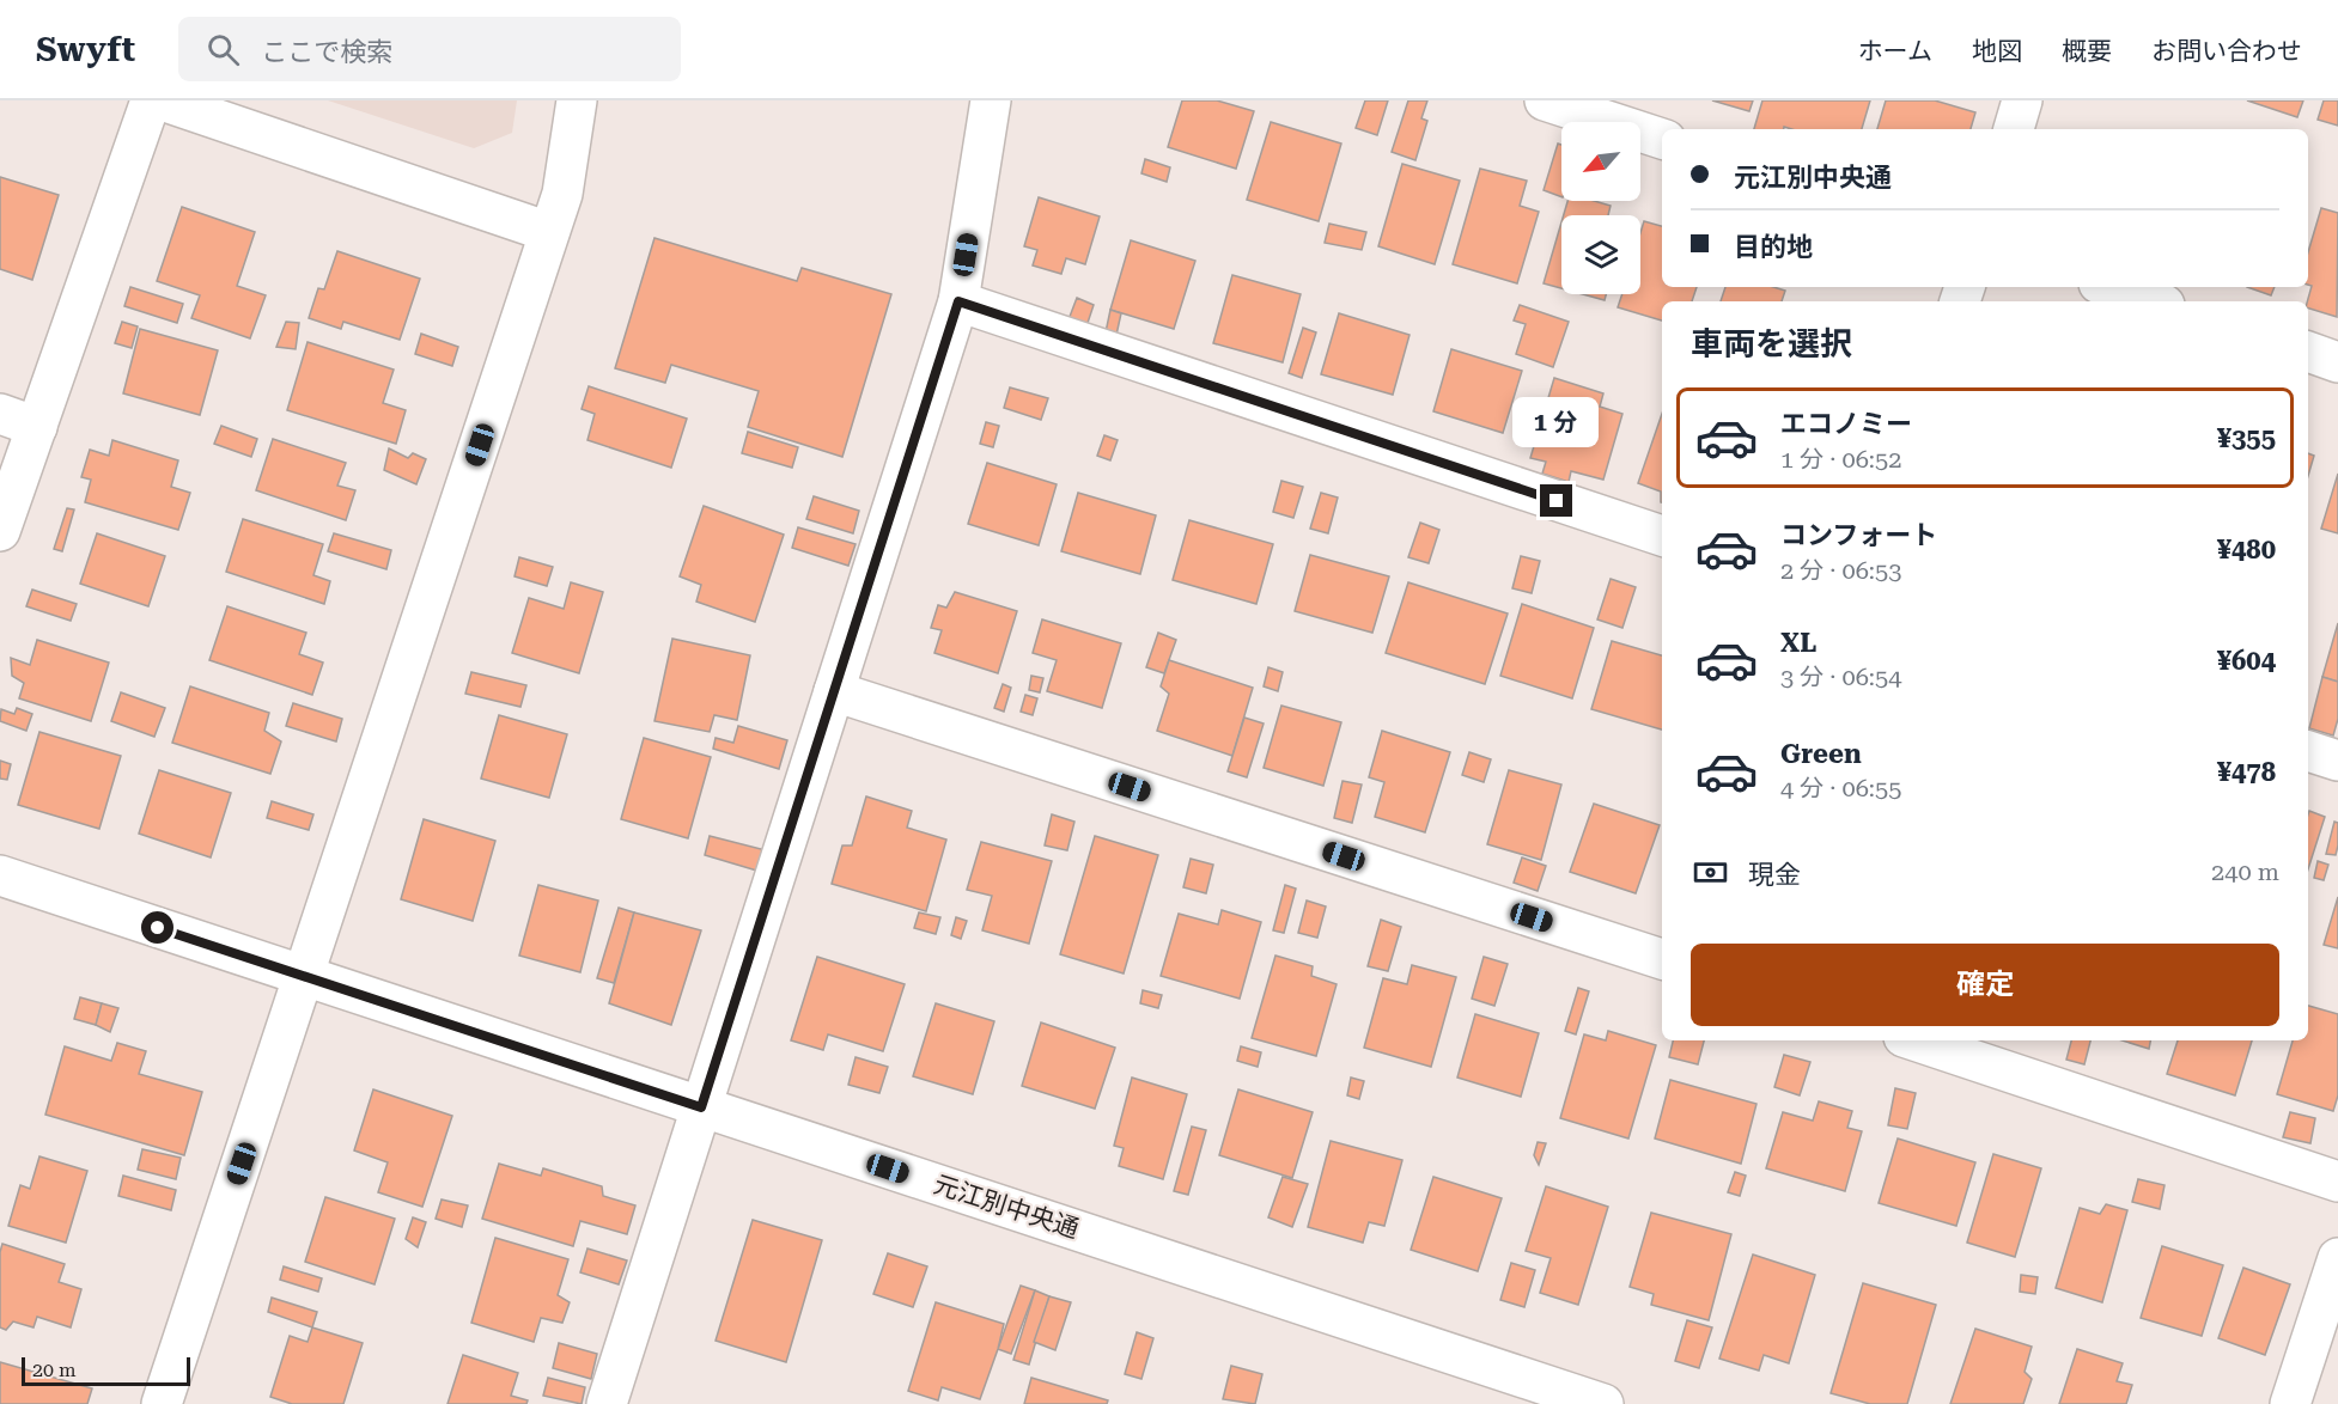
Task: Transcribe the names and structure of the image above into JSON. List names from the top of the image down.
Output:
{
  "streets": {
    "street": ["元江別中央通"]
  },
  "scale_bar": "20 m",
  "north": "bottom left",
  "page": {
    "header": "Swyft",
    "search": "ここで検索",
    "nav": [
      "ホーム",
      "地図",
      "概要",
      "お問い合わせ"
    ],
    "banner": ["元江別中央通", "目的地"],
    "heading": "車両を選択",
    "list": [
      {
        "name": "エコノミー",
        "note": "1 分 · 06:52",
        "value": "¥355"
      },
      {
        "name": "コンフォート",
        "note": "2 分 · 06:53",
        "value": "¥480"
      },
      {
        "name": "XL",
        "note": "3 分 · 06:54",
        "value": "¥604"
      },
      {
        "name": "Green",
        "note": "4 分 · 06:55",
        "value": "¥478"
      }
    ],
    "bubble": "1 分",
    "pay": ["現金", "240 m"],
    "buttons": "確定",
    "scale": "20 m"
  }
}
